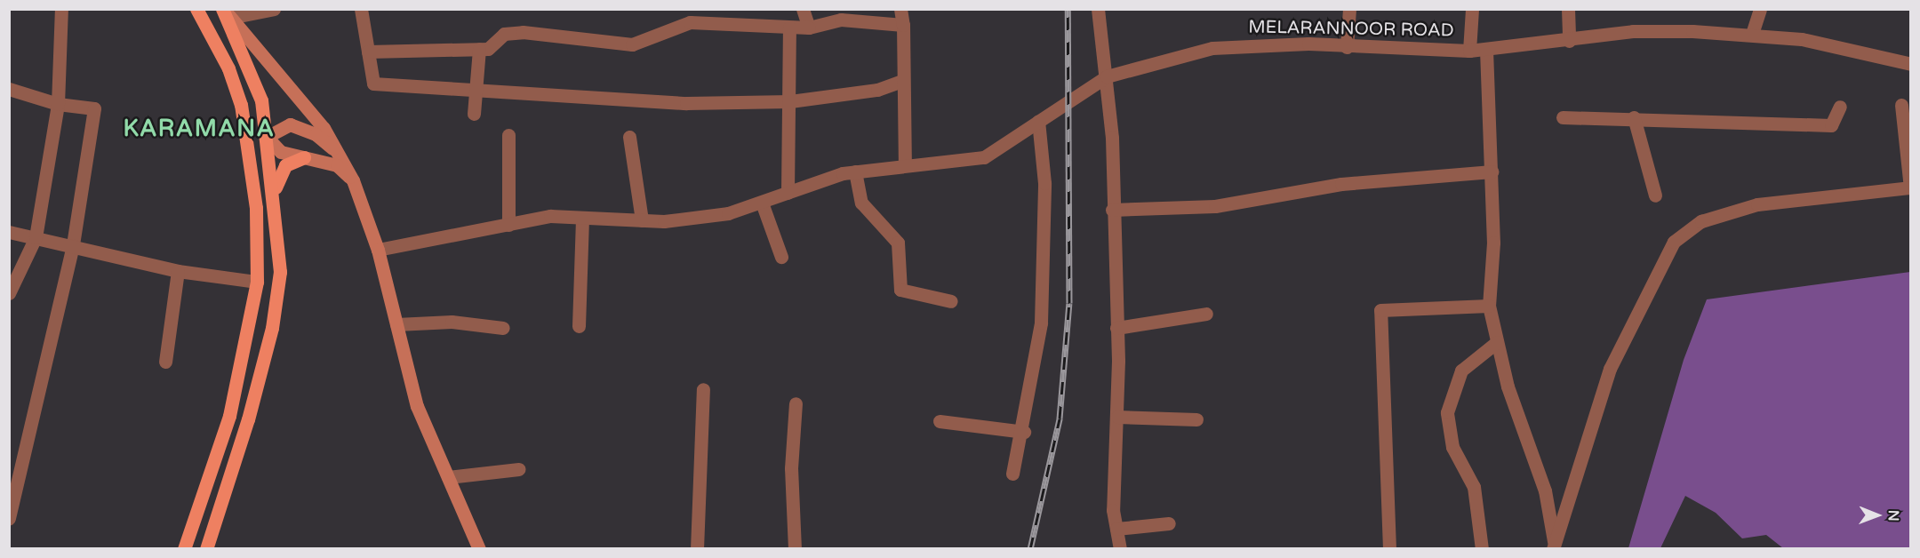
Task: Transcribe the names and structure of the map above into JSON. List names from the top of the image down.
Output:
{
  "streets": {
    "street": ["MELARANNOOR ROAD"]
  },
  "districts": ["KARAMANA"],
  "north": "right"
}
